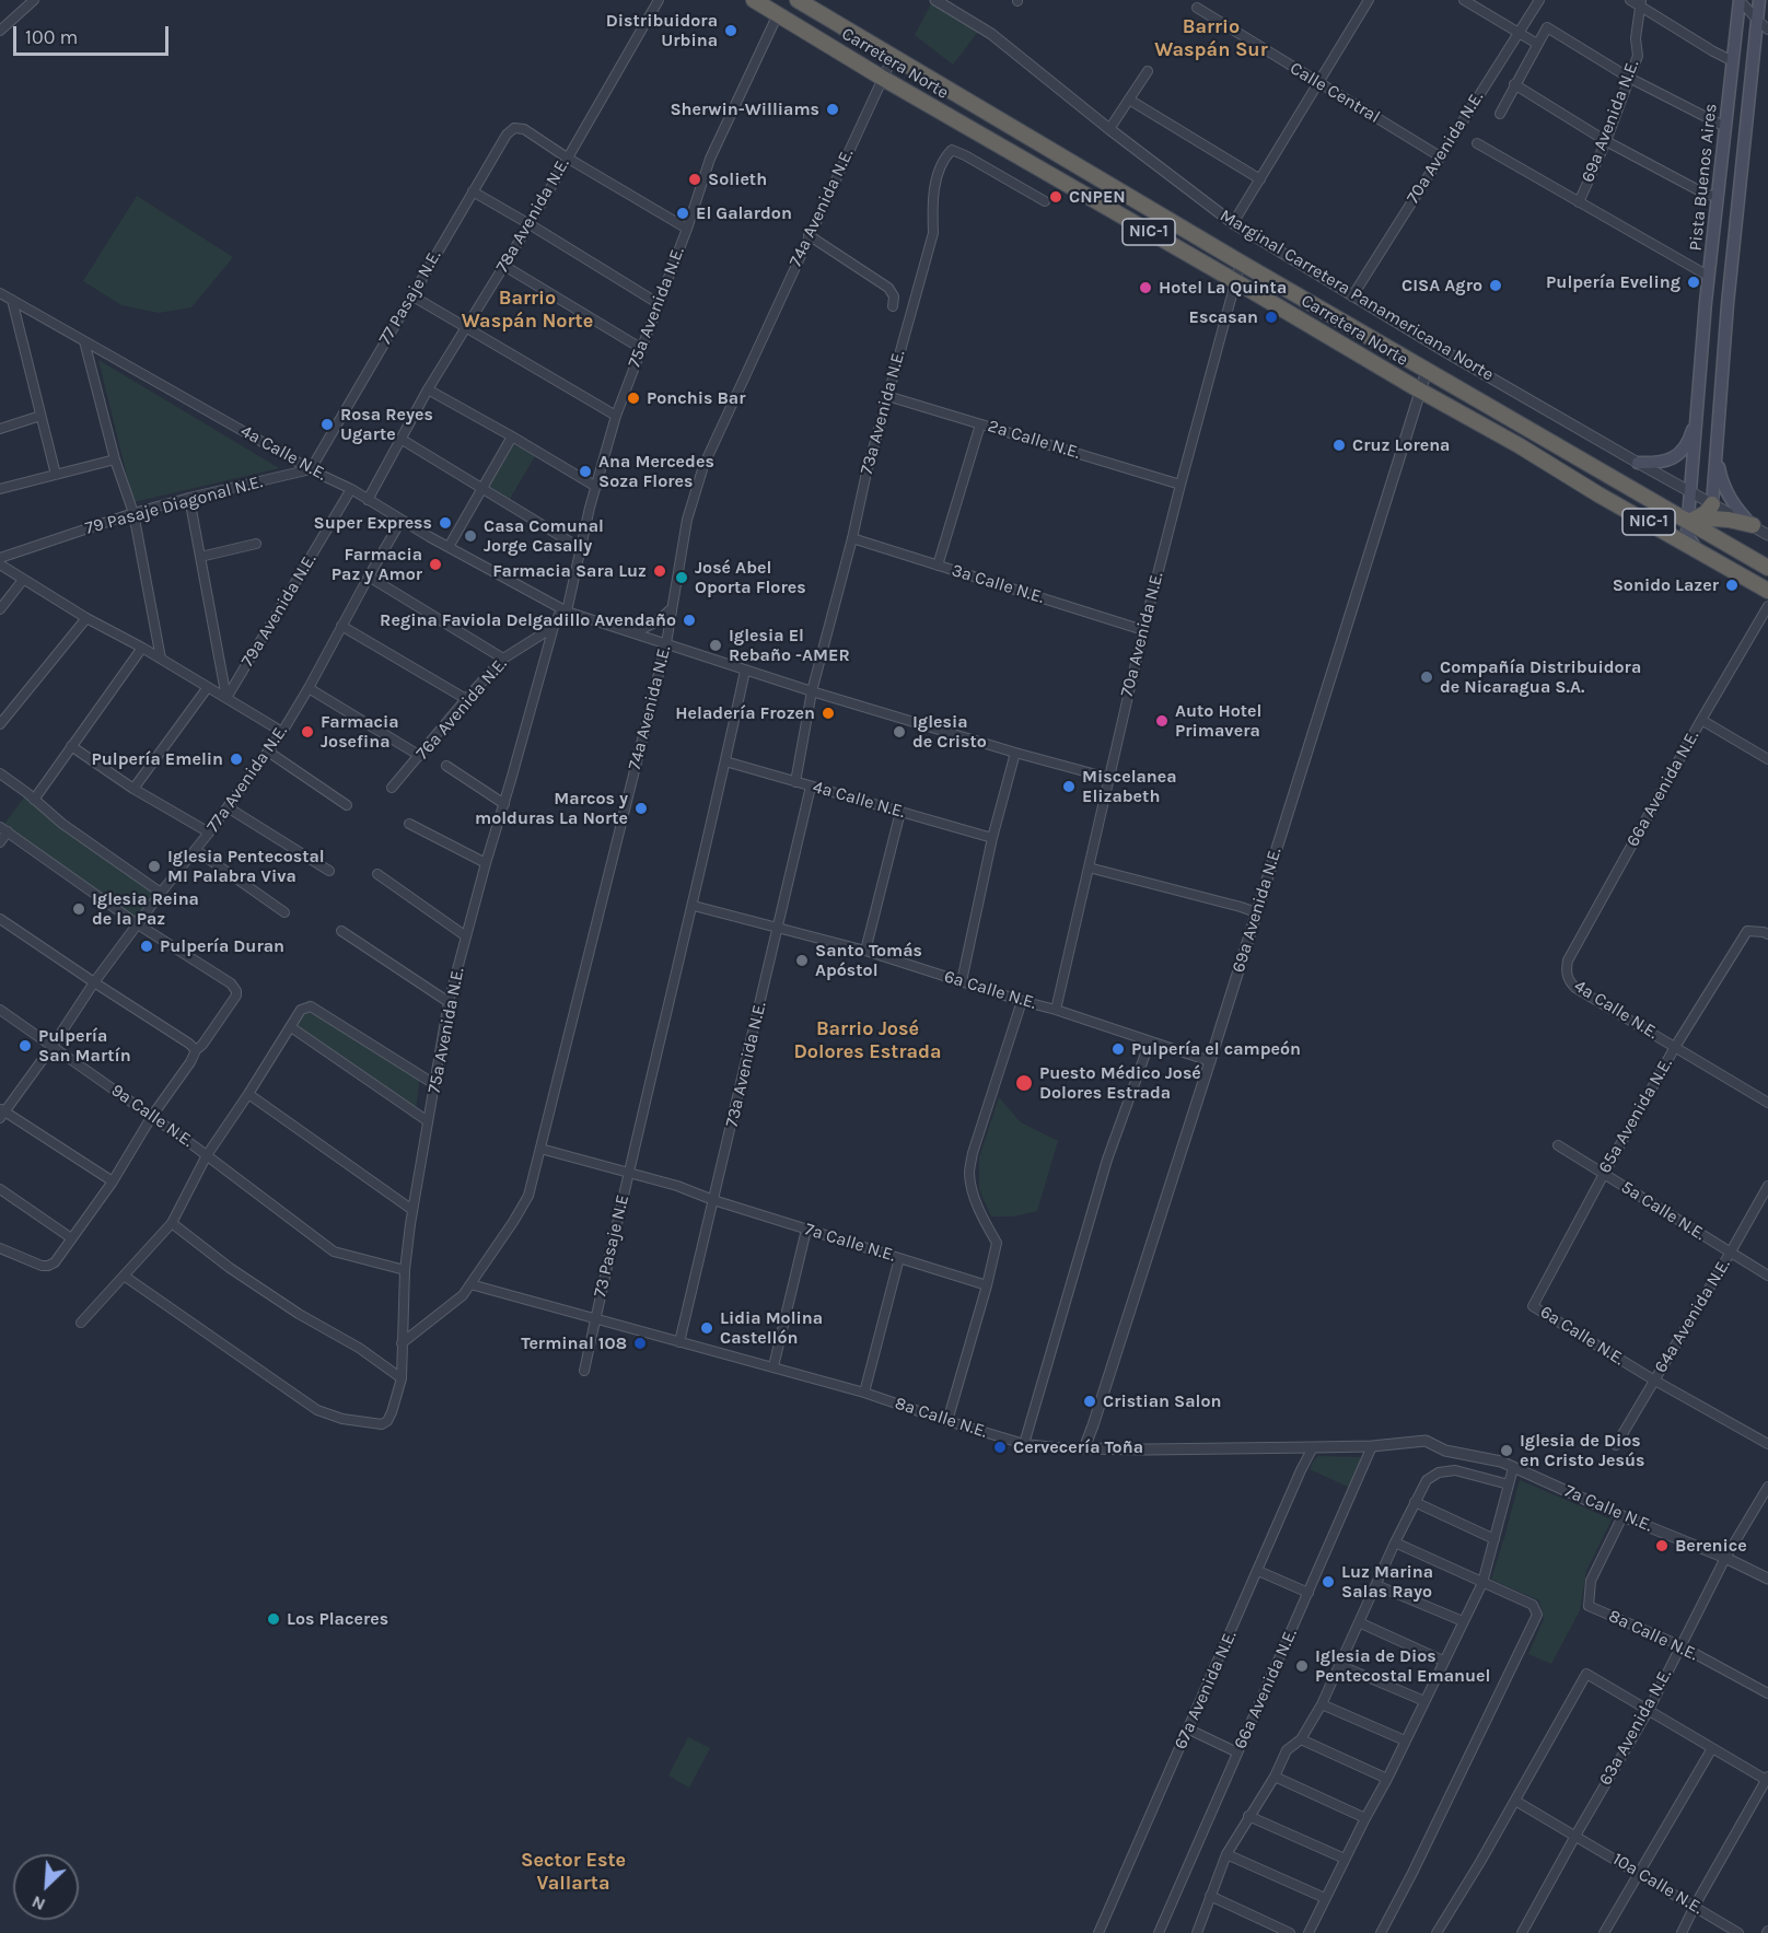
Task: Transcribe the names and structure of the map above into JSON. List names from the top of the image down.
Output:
{
  "streets": {
    "highway": ["Carretera Norte", "NIC-1"],
    "main road": ["Pista Buenos Aires"],
    "street": [
      "Calle Central",
      "69a Avenida N.E.",
      "70a Avenida N.E.",
      "74a Avenida N.E.",
      "78a Avenida N.E.",
      "Marginal Carretera Panamericana Norte",
      "77 Pasaje N.E.",
      "75a Avenida N.E.",
      "73a Avenida N.E.",
      "2a Calle N.E.",
      "4a Calle N.E.",
      "79 Pasaje Diagonal N.E.",
      "3a Calle N.E.",
      "79a Avenida N.E.",
      "76a Avenida N.E.",
      "77a Avenida N.E.",
      "66a Avenida N.E.",
      "6a Calle N.E.",
      "9a Calle N.E.",
      "65a Avenida N.E.",
      "5a Calle N.E.",
      "7a Calle N.E.",
      "73 Pasaje N.E",
      "64a Avenida N.E.",
      "8a Calle N.E.",
      "67a Avenida N.E.",
      "63a Avenida N.E.",
      "10a Calle N.E."
    ]
  },
  "crossings": [
    ["Carretera Norte", "69a Avenida N.E."],
    ["Carretera Norte", "70a Avenida N.E."],
    ["Carretera Norte", "Pista Buenos Aires"],
    ["Carretera Norte", "74a Avenida N.E."],
    ["Carretera Norte", "75a Avenida N.E."],
    ["Calle Central", "70a Avenida N.E."],
    ["69a Avenida N.E.", "6a Calle N.E."],
    ["69a Avenida N.E.", "8a Calle N.E."],
    ["70a Avenida N.E.", "Marginal Carretera Panamericana Norte"],
    ["70a Avenida N.E.", "2a Calle N.E."],
    ["70a Avenida N.E.", "4a Calle N.E."],
    ["70a Avenida N.E.", "3a Calle N.E."],
    ["70a Avenida N.E.", "6a Calle N.E."],
    ["Pista Buenos Aires", "Marginal Carretera Panamericana Norte"],
    ["74a Avenida N.E.", "75a Avenida N.E."],
    ["74a Avenida N.E.", "4a Calle N.E."],
    ["74a Avenida N.E.", "8a Calle N.E."],
    ["78a Avenida N.E.", "77 Pasaje N.E."],
    ["78a Avenida N.E.", "4a Calle N.E."],
    ["77 Pasaje N.E.", "4a Calle N.E."],
    ["77 Pasaje N.E.", "79 Pasaje Diagonal N.E."],
    ["75a Avenida N.E.", "4a Calle N.E."],
    ["75a Avenida N.E.", "76a Avenida N.E."],
    ["75a Avenida N.E.", "9a Calle N.E."],
    ["73a Avenida N.E.", "2a Calle N.E."],
    ["73a Avenida N.E.", "4a Calle N.E."],
    ["73a Avenida N.E.", "3a Calle N.E."],
    ["73a Avenida N.E.", "6a Calle N.E."],
    ["73a Avenida N.E.", "7a Calle N.E."],
    ["73a Avenida N.E.", "8a Calle N.E."],
    ["4a Calle N.E.", "79 Pasaje Diagonal N.E."],
    ["4a Calle N.E.", "79a Avenida N.E."],
    ["4a Calle N.E.", "77a Avenida N.E."],
    ["4a Calle N.E.", "66a Avenida N.E."],
    ["4a Calle N.E.", "65a Avenida N.E."],
    ["4a Calle N.E.", "73 Pasaje N.E"],
    ["77a Avenida N.E.", "9a Calle N.E."],
    ["66a Avenida N.E.", "8a Calle N.E."],
    ["6a Calle N.E.", "65a Avenida N.E."],
    ["6a Calle N.E.", "73 Pasaje N.E"],
    ["6a Calle N.E.", "64a Avenida N.E."],
    ["65a Avenida N.E.", "5a Calle N.E."],
    ["5a Calle N.E.", "64a Avenida N.E."],
    ["7a Calle N.E.", "8a Calle N.E."],
    ["7a Calle N.E.", "63a Avenida N.E."],
    ["73 Pasaje N.E", "8a Calle N.E."],
    ["8a Calle N.E.", "67a Avenida N.E."],
    ["8a Calle N.E.", "63a Avenida N.E."],
    ["63a Avenida N.E.", "10a Calle N.E."]
  ],
  "districts": [
    "Barrio Waspán Sur",
    "Barrio Waspán Norte",
    "Barrio José Dolores Estrada",
    "Sector Este Vallarta"
  ],
  "places": [
    "Distribuidora Urbina",
    "Sherwin-Williams",
    "Solieth",
    "CNPEN",
    "El Galardon",
    "Pulpería Eveling",
    "CISA Agro",
    "Hotel La Quinta",
    "Escasan",
    "Ponchis Bar",
    "Rosa Reyes Ugarte",
    "Cruz Lorena",
    "Ana Mercedes Soza Flores",
    "Super Express",
    "Casa Comunal Jorge Casally",
    "Farmacia Paz y Amor",
    "Farmacia Sara Luz",
    "José Abel Oporta Flores",
    "Sonido Lazer",
    "Regina Faviola Delgadillo Avendaño",
    "Iglesia El Rebaño -AMER",
    "Compañía Distribuidora de Nicaragua S.A.",
    "Heladería Frozen",
    "Auto Hotel Primavera",
    "Farmacia Josefina",
    "Iglesia de Cristo",
    "Pulpería Emelin",
    "Miscelanea Elizabeth",
    "Marcos y molduras La Norte",
    "Iglesia Pentecostal MI Palabra Viva",
    "Iglesia Reina de la Paz",
    "Pulpería Duran",
    "Santo Tomás Apóstol",
    "Pulpería San Martín",
    "Pulpería el campeón",
    "Puesto Médico José Dolores Estrada",
    "Lidia Molina Castellón",
    "Terminal 108",
    "Cristian Salon",
    "Cervecería Toña",
    "Iglesia de Dios en Cristo Jesús",
    "Berenice",
    "Luz Marina Salas Rayo",
    "Los Placeres",
    "Iglesia de Dios Pentecostal Emanuel"
  ],
  "scale_bar": "100 m",
  "north": "bottom left"
}
